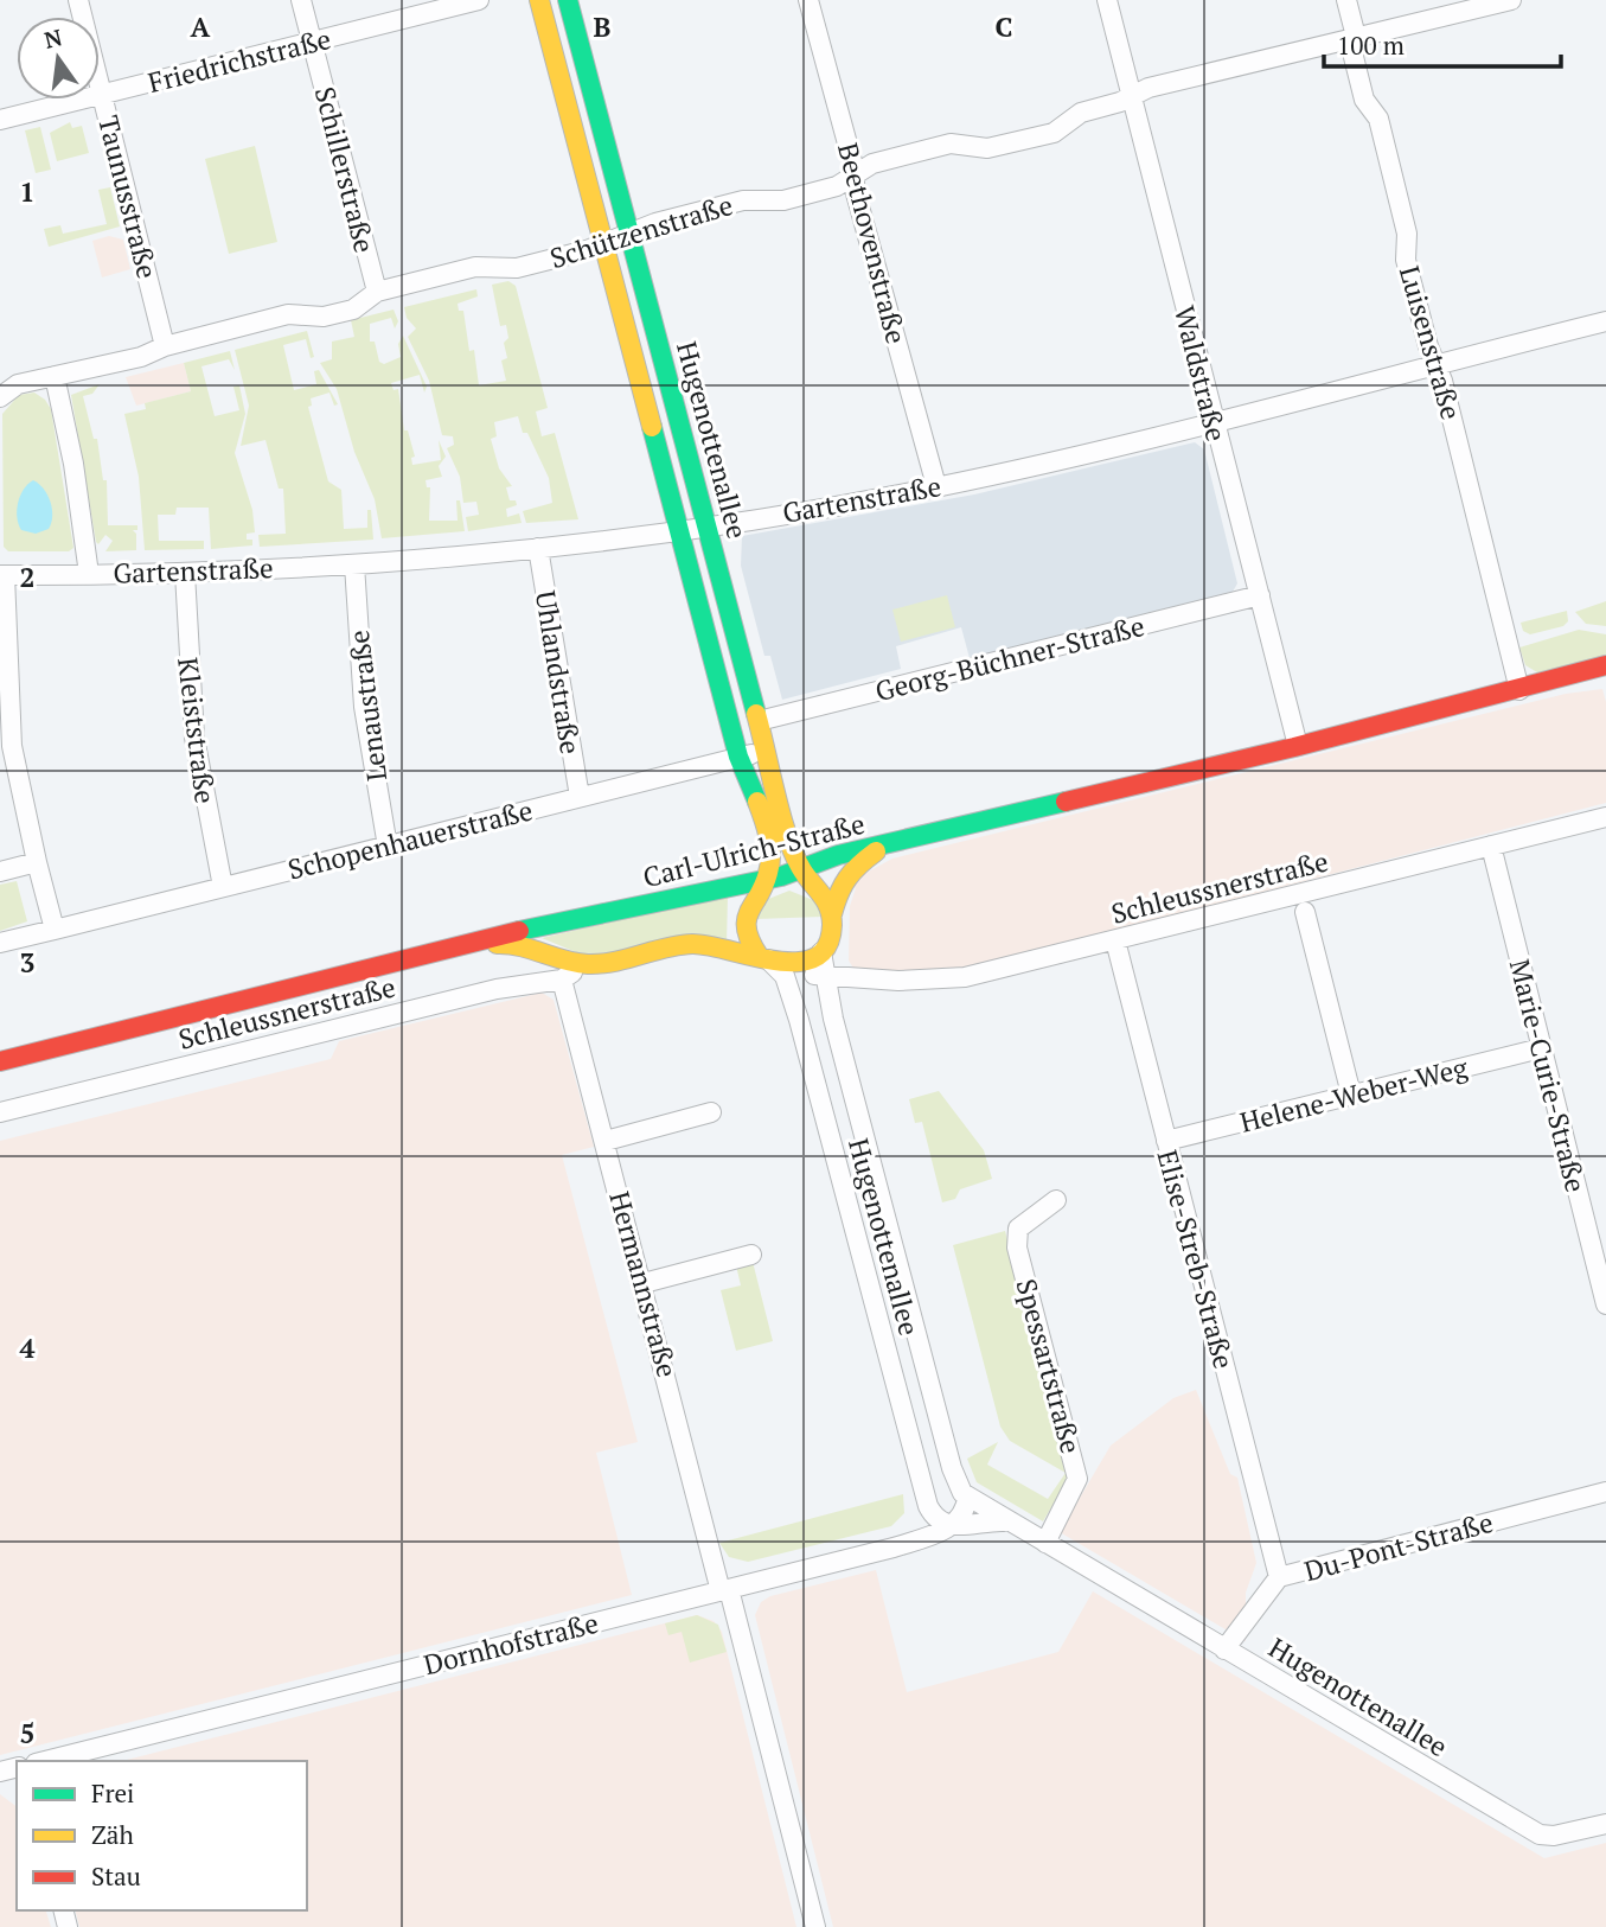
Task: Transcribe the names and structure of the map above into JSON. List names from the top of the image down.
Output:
{
  "streets": {
    "main road": ["Hugenottenallee", "Carl-Ulrich-Straße", "Schleussnerstraße"],
    "street": [
      "Friedrichstraße",
      "Schillerstraße",
      "Taunusstraße",
      "Schützenstraße",
      "Beethovenstraße",
      "Luisenstraße",
      "Waldstraße",
      "Gartenstraße",
      "Georg-Büchner-Straße",
      "Uhlandstraße",
      "Lenaustraße",
      "Kleiststraße",
      "Schopenhauerstraße",
      "Marie-Curie-Straße",
      "Helene-Weber-Weg",
      "Elise-Streb-Straße",
      "Hermannstraße",
      "Spessartstraße",
      "Du-Pont-Straße",
      "Dornhofstraße"
    ]
  },
  "crossings": [
    ["Friedrichstraße", "Schillerstraße"],
    ["Friedrichstraße", "Taunusstraße"],
    ["Schillerstraße", "Schützenstraße"],
    ["Taunusstraße", "Schützenstraße"],
    ["Schützenstraße", "Beethovenstraße"],
    ["Schützenstraße", "Luisenstraße"],
    ["Schützenstraße", "Waldstraße"],
    ["Schützenstraße", "Hugenottenallee"],
    ["Beethovenstraße", "Gartenstraße"],
    ["Luisenstraße", "Gartenstraße"],
    ["Luisenstraße", "Carl-Ulrich-Straße"],
    ["Waldstraße", "Gartenstraße"],
    ["Waldstraße", "Georg-Büchner-Straße"],
    ["Waldstraße", "Carl-Ulrich-Straße"],
    ["Hugenottenallee", "Gartenstraße"],
    ["Hugenottenallee", "Georg-Büchner-Straße"],
    ["Hugenottenallee", "Schopenhauerstraße"],
    ["Hugenottenallee", "Carl-Ulrich-Straße"],
    ["Hugenottenallee", "Schleussnerstraße"],
    ["Hugenottenallee", "Spessartstraße"],
    ["Hugenottenallee", "Du-Pont-Straße"],
    ["Hugenottenallee", "Dornhofstraße"],
    ["Gartenstraße", "Uhlandstraße"],
    ["Gartenstraße", "Lenaustraße"],
    ["Gartenstraße", "Kleiststraße"],
    ["Uhlandstraße", "Schopenhauerstraße"],
    ["Lenaustraße", "Schopenhauerstraße"],
    ["Kleiststraße", "Schopenhauerstraße"],
    ["Carl-Ulrich-Straße", "Schleussnerstraße"],
    ["Schleussnerstraße", "Marie-Curie-Straße"],
    ["Schleussnerstraße", "Elise-Streb-Straße"],
    ["Schleussnerstraße", "Hermannstraße"],
    ["Marie-Curie-Straße", "Helene-Weber-Weg"],
    ["Helene-Weber-Weg", "Elise-Streb-Straße"],
    ["Elise-Streb-Straße", "Du-Pont-Straße"],
    ["Hermannstraße", "Dornhofstraße"]
  ],
  "legend": ["Frei", "Zäh", "Stau"],
  "scale_bar": "100 m",
  "north": "top",
  "grid": {
    "columns": ["A", "B", "C"],
    "rows": [
      "1",
      "2",
      "3",
      "4",
      "5"
    ]
  }
}
